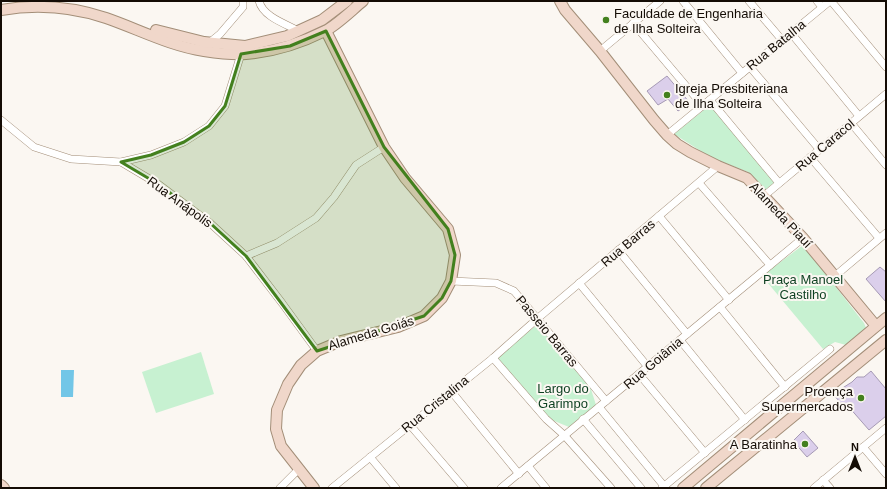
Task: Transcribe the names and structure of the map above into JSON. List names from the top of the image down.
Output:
{
  "streets": {
    "street": [
      "Rua Batalha",
      "Rua Caracol",
      "Rua Anápolis",
      "Alameda Piauí",
      "Rua Barras",
      "Passeio Barras",
      "Alameda Goiás",
      "Rua Goiânia",
      "Rua Cristalina"
    ]
  },
  "crossings": [
    ["Rua Batalha", "Alameda Piauí"],
    ["Rua Caracol", "Alameda Piauí"],
    ["Rua Anápolis", "Alameda Goiás"],
    ["Alameda Piauí", "Rua Barras"],
    ["Alameda Piauí", "Rua Goiânia"],
    ["Rua Barras", "Passeio Barras"],
    ["Rua Barras", "Rua Cristalina"],
    ["Passeio Barras", "Alameda Goiás"],
    ["Passeio Barras", "Rua Goiânia"],
    ["Passeio Barras", "Rua Cristalina"]
  ],
  "parks": ["Praça Manoel Castilho", "Largo do Garimpo"],
  "places": [
    "Faculdade de Engenharia de Ilha Solteira",
    "Igreja Presbiteriana de Ilha Solteira",
    "Proença Supermercados",
    "A Baratinha"
  ],
  "north": "top"
}
